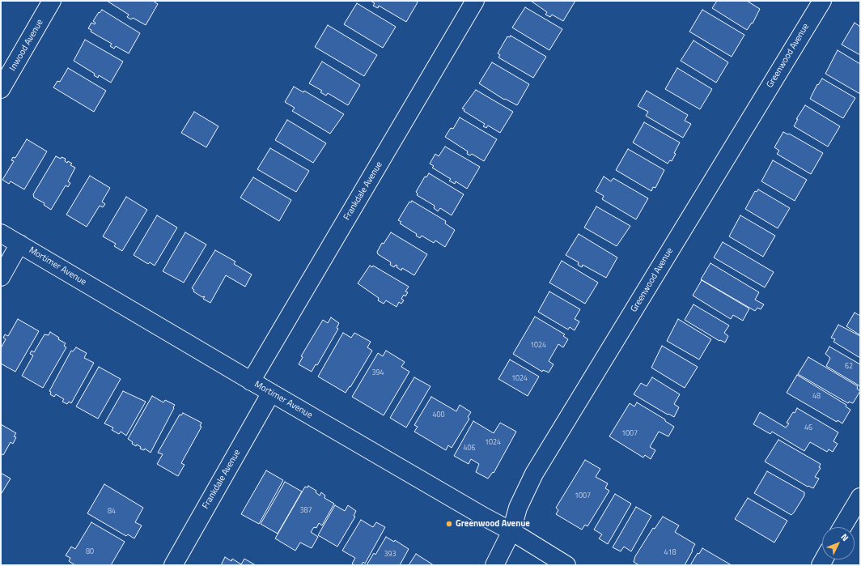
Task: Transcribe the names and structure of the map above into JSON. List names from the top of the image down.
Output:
{
  "streets": {
    "street": [
      "Inwood Avenue",
      "Greenwood Avenue",
      "Frankdale Avenue",
      "Mortimer Avenue"
    ]
  },
  "crossings": [
    ["Greenwood Avenue", "Mortimer Avenue"],
    ["Frankdale Avenue", "Mortimer Avenue"]
  ],
  "places": ["Greenwood Avenue"],
  "house_numbers": [
    "1024",
    "62",
    "394",
    "1024",
    "48",
    "400",
    "46",
    "1007",
    "1024",
    "406",
    "1007",
    "387",
    "84",
    "80",
    "418",
    "393"
  ],
  "north": "top right"
}
